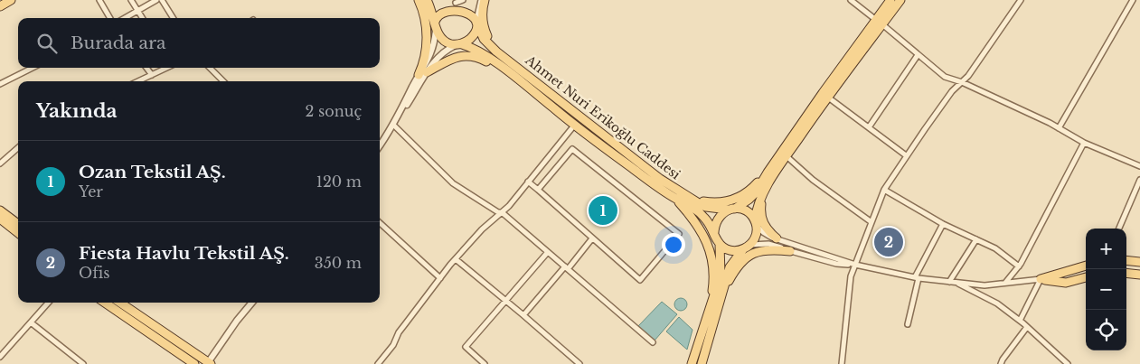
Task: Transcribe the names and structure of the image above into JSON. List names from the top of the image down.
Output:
{
  "streets": {
    "main road": ["Ahmet Nuri Erikoğlu Caddesi"]
  },
  "page": {
    "search": "Burada ara",
    "heading": ["Yakında", "2 sonuç"],
    "list": [
      {
        "mark": "1",
        "name": "Ozan Tekstil AŞ.",
        "note": "Yer",
        "value": "120 m"
      },
      {
        "mark": "2",
        "name": "Fiesta Havlu Tekstil AŞ.",
        "note": "Ofis",
        "value": "350 m"
      }
    ],
    "pins": ["1", "2"],
    "map_buttons": ["+", "−"]
  }
}
